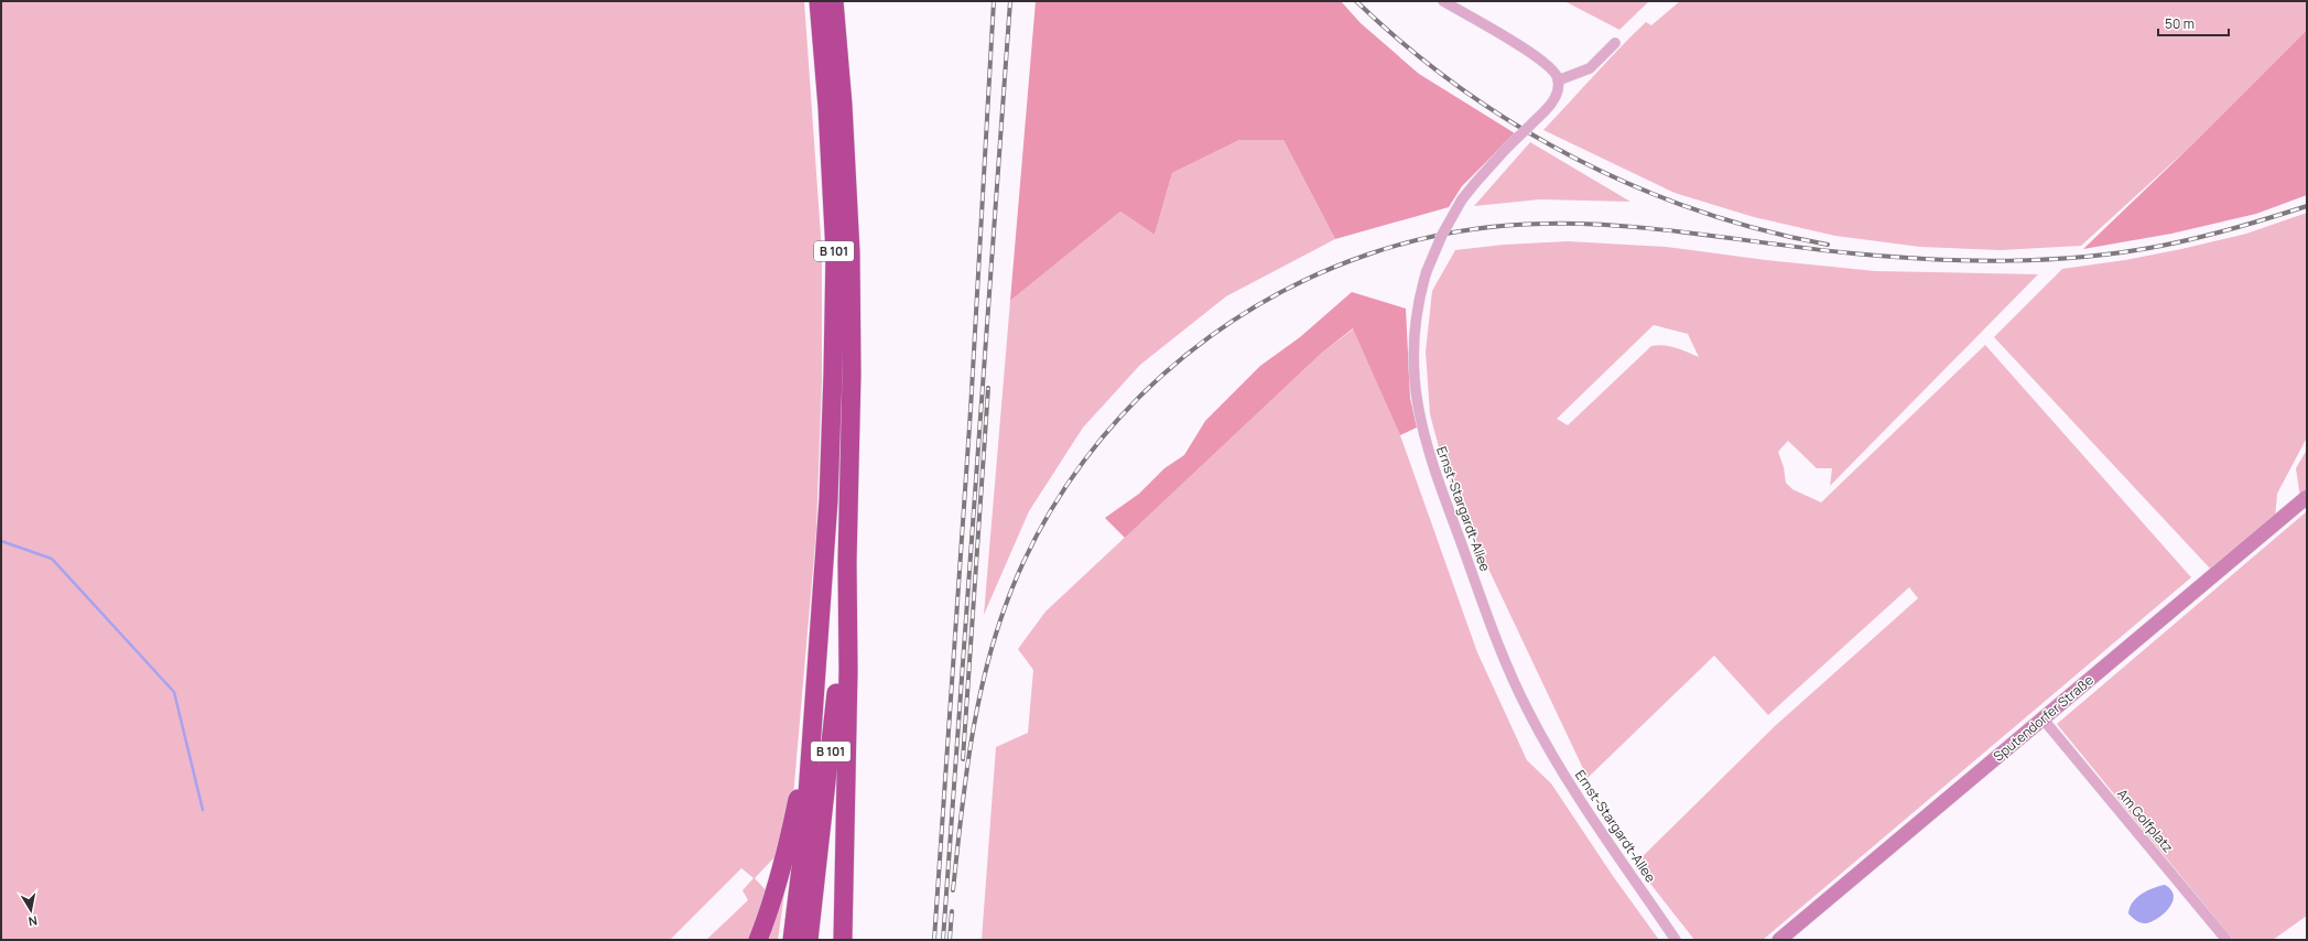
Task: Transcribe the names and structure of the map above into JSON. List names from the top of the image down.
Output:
{
  "streets": {
    "highway": ["B 101"],
    "main road": ["Sputendorfer Straße"],
    "street": ["Ernst-Stargardt-Allee", "Am Golfplatz"]
  },
  "crossings": [
    ["Sputendorfer Straße", "Am Golfplatz"]
  ],
  "scale_bar": "50 m",
  "north": "bottom"
}
